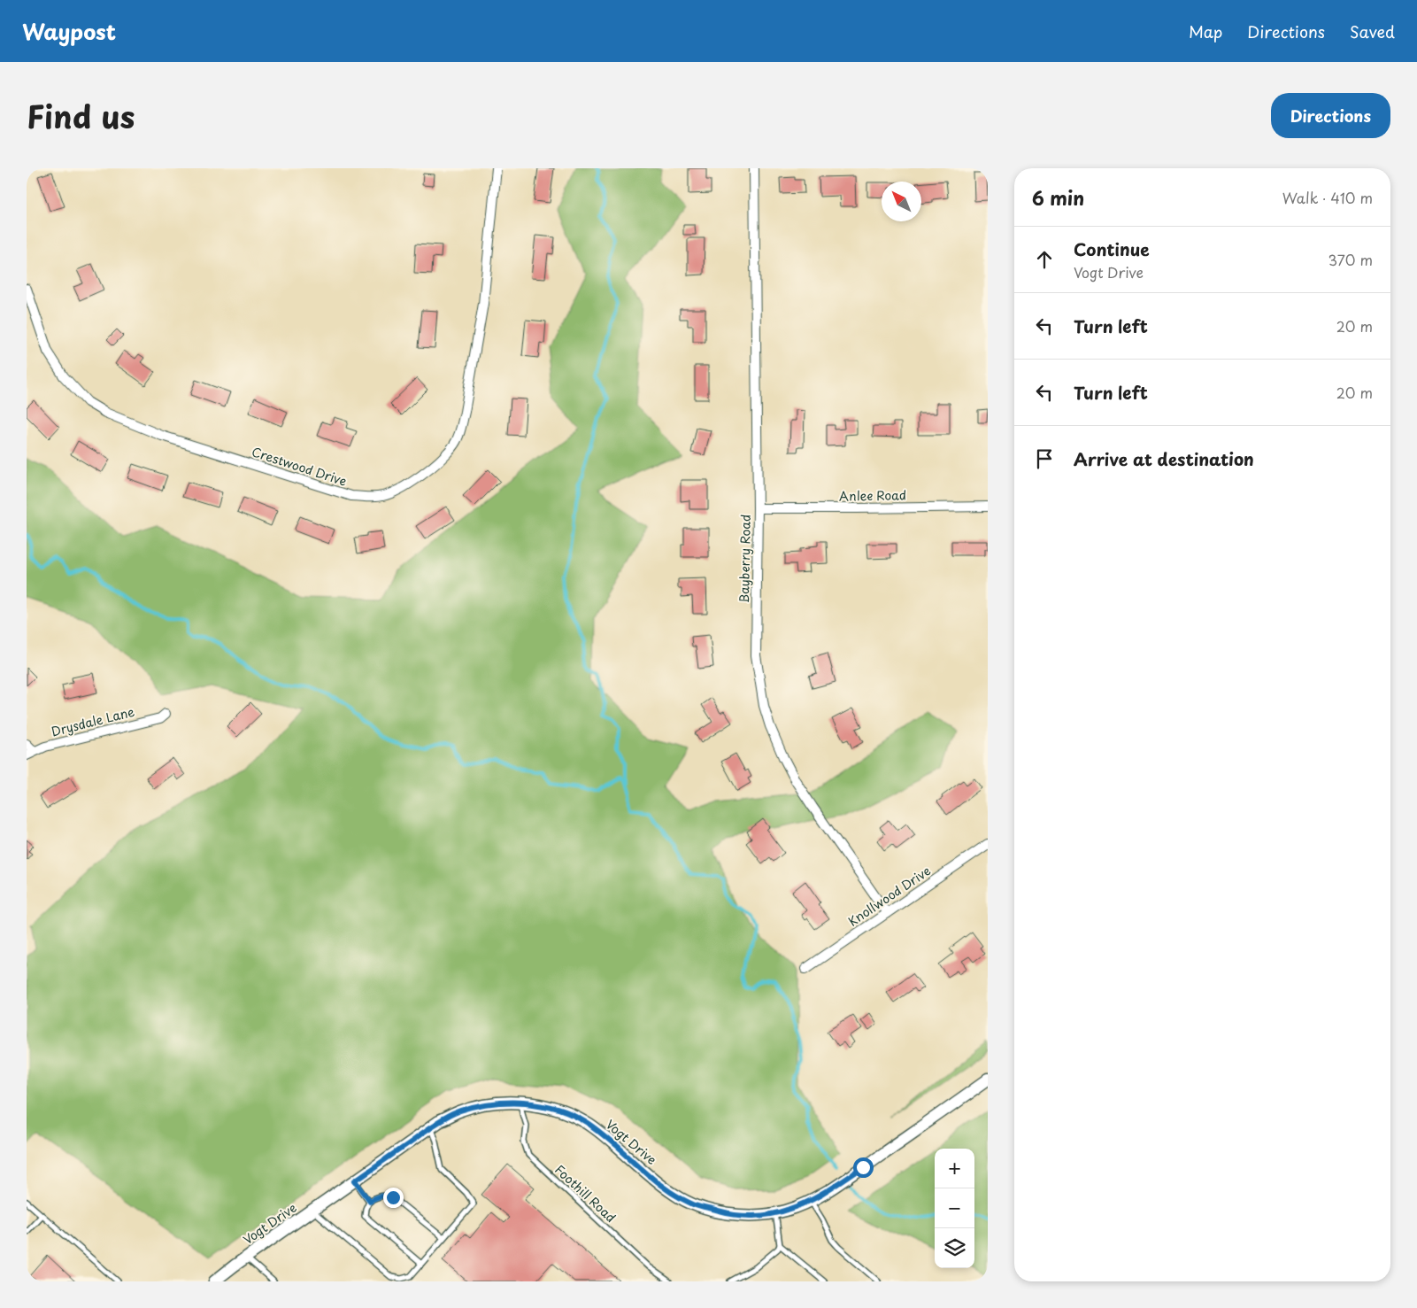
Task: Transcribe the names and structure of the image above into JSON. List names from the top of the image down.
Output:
{
  "streets": {
    "street": [
      "Crestwood Drive",
      "Anlee Road",
      "Bayberry Road",
      "Drysdale Lane",
      "Knollwood Drive",
      "Vogt Drive"
    ],
    "lane": ["Foothill Road"]
  },
  "crossings": [
    ["Anlee Road", "Bayberry Road"],
    ["Bayberry Road", "Knollwood Drive"],
    ["Vogt Drive", "Foothill Road"]
  ],
  "north": "top left",
  "page": {
    "header": "Waypost",
    "nav": ["Map", "Directions", "Saved"],
    "title": "Find us",
    "buttons": "Directions",
    "heading": ["6 min", "Walk · 410 m"],
    "list": [
      ["Continue", "Vogt Drive", "370 m"],
      ["Turn left", "20 m"],
      ["Turn left", "20 m"],
      "Arrive at destination"
    ],
    "map_buttons": ["+", "−"]
  }
}
